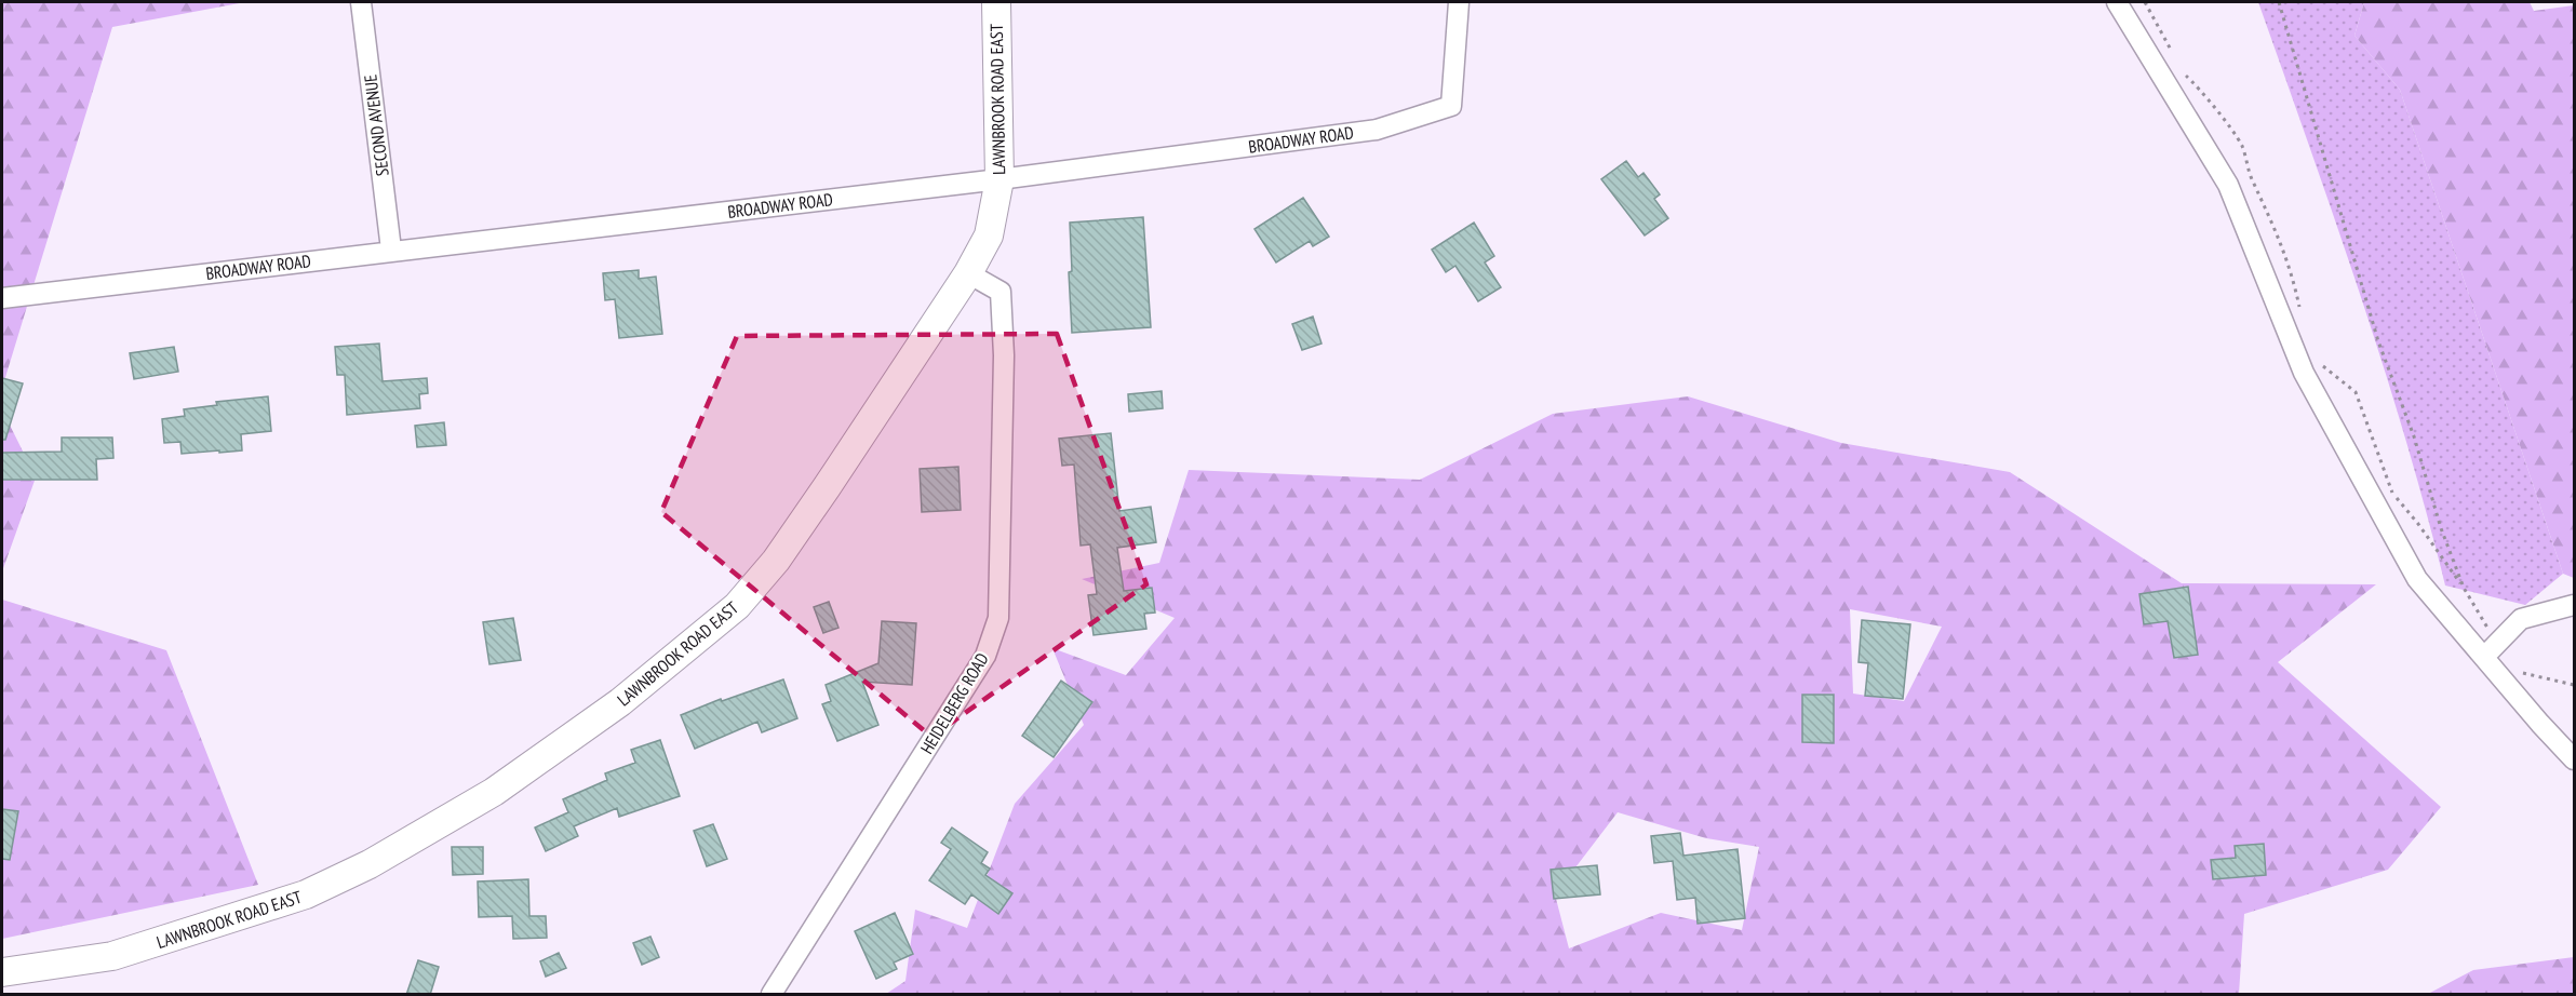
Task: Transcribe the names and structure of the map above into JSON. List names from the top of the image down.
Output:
{
  "streets": {
    "street": [
      "LAWNBROOK ROAD EAST",
      "SECOND AVENUE",
      "BROADWAY ROAD",
      "HEIDELBERG ROAD"
    ]
  },
  "crossings": [
    ["LAWNBROOK ROAD EAST", "BROADWAY ROAD"],
    ["LAWNBROOK ROAD EAST", "HEIDELBERG ROAD"],
    ["SECOND AVENUE", "BROADWAY ROAD"]
  ]
}
